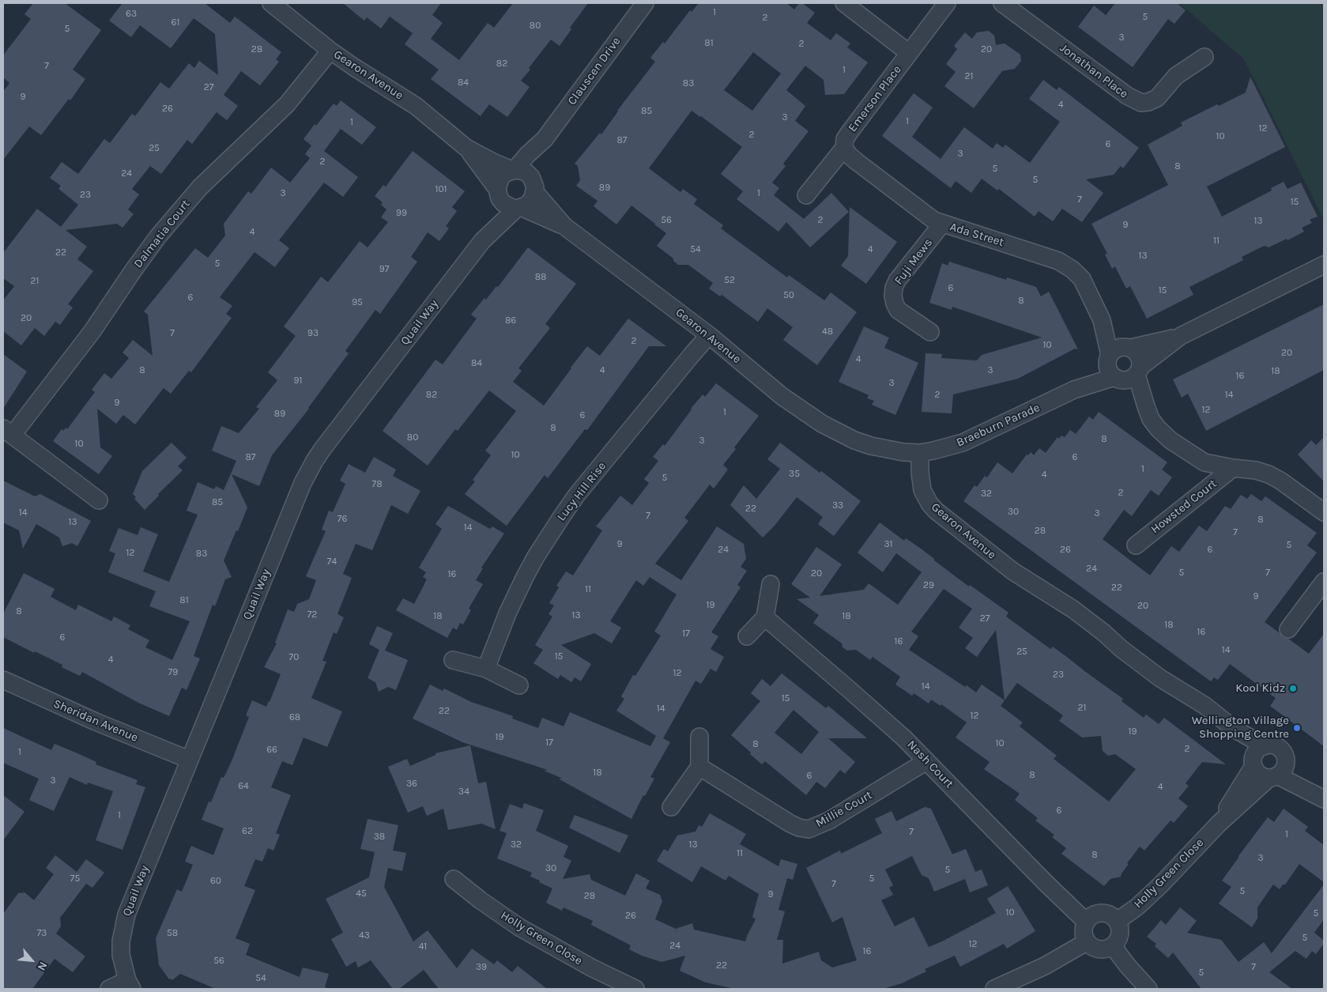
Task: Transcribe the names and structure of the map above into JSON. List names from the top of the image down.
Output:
{
  "streets": {
    "street": [
      "Clauscen Drive",
      "Jonathan Place",
      "Gearon Avenue",
      "Emerson Place",
      "Dalmatia Court",
      "Ada Street",
      "Fuji Mews",
      "Quail Way",
      "Braeburn Parade",
      "Lucy Hill Rise",
      "Howsted Court",
      "Sheridan Avenue",
      "Nash Court",
      "Millie Court",
      "Holly Green Close"
    ]
  },
  "crossings": [
    ["Clauscen Drive", "Gearon Avenue"],
    ["Clauscen Drive", "Quail Way"],
    ["Gearon Avenue", "Dalmatia Court"],
    ["Gearon Avenue", "Quail Way"],
    ["Gearon Avenue", "Braeburn Parade"],
    ["Gearon Avenue", "Lucy Hill Rise"],
    ["Emerson Place", "Ada Street"],
    ["Ada Street", "Fuji Mews"],
    ["Ada Street", "Braeburn Parade"],
    ["Quail Way", "Sheridan Avenue"],
    ["Nash Court", "Millie Court"],
    ["Nash Court", "Holly Green Close"]
  ],
  "places": ["Kool Kidz", "Wellington Village Shopping Centre"],
  "house_numbers": [
    "1",
    "63",
    "5",
    "2",
    "61",
    "80",
    "5",
    "3",
    "81",
    "2",
    "28",
    "20",
    "82",
    "7",
    "1",
    "21",
    "84",
    "83",
    "27",
    "9",
    "4",
    "26",
    "85",
    "3",
    "1",
    "1",
    "12",
    "2",
    "10",
    "87",
    "6",
    "25",
    "3",
    "2",
    "8",
    "5",
    "24",
    "5",
    "89",
    "101",
    "3",
    "1",
    "23",
    "7",
    "15",
    "99",
    "56",
    "2",
    "13",
    "9",
    "4",
    "11",
    "54",
    "4",
    "22",
    "13",
    "5",
    "97",
    "88",
    "52",
    "21",
    "6",
    "15",
    "50",
    "6",
    "8",
    "95",
    "20",
    "86",
    "48",
    "7",
    "93",
    "2",
    "10",
    "20",
    "4",
    "84",
    "8",
    "4",
    "3",
    "18",
    "16",
    "91",
    "3",
    "82",
    "2",
    "14",
    "9",
    "12",
    "1",
    "89",
    "6",
    "8",
    "80",
    "8",
    "3",
    "10",
    "10",
    "87",
    "6",
    "1",
    "35",
    "4",
    "5",
    "78",
    "2",
    "32",
    "85",
    "33",
    "22",
    "30",
    "14",
    "3",
    "7",
    "76",
    "8",
    "13",
    "14",
    "28",
    "7",
    "9",
    "31",
    "5",
    "24",
    "26",
    "6",
    "12",
    "83",
    "74",
    "24",
    "5",
    "7",
    "20",
    "16",
    "29",
    "22",
    "11",
    "9",
    "81",
    "19",
    "20",
    "8",
    "72",
    "13",
    "18",
    "18",
    "27",
    "18",
    "16",
    "17",
    "6",
    "16",
    "14",
    "25",
    "15",
    "70",
    "4",
    "79",
    "12",
    "23",
    "14",
    "15",
    "21",
    "14",
    "22",
    "12",
    "68",
    "19",
    "19",
    "17",
    "10",
    "8",
    "2",
    "66",
    "1",
    "18",
    "8",
    "6",
    "3",
    "36",
    "64",
    "4",
    "34",
    "6",
    "1",
    "62",
    "7",
    "1",
    "38",
    "32",
    "13",
    "11",
    "8",
    "3",
    "30",
    "5",
    "75",
    "5",
    "60",
    "7",
    "5",
    "45",
    "9",
    "28",
    "10",
    "5",
    "26",
    "73",
    "58",
    "43",
    "5",
    "12",
    "24",
    "41",
    "16",
    "56",
    "22",
    "39",
    "7",
    "5",
    "54"
  ],
  "north": "bottom right"
}
